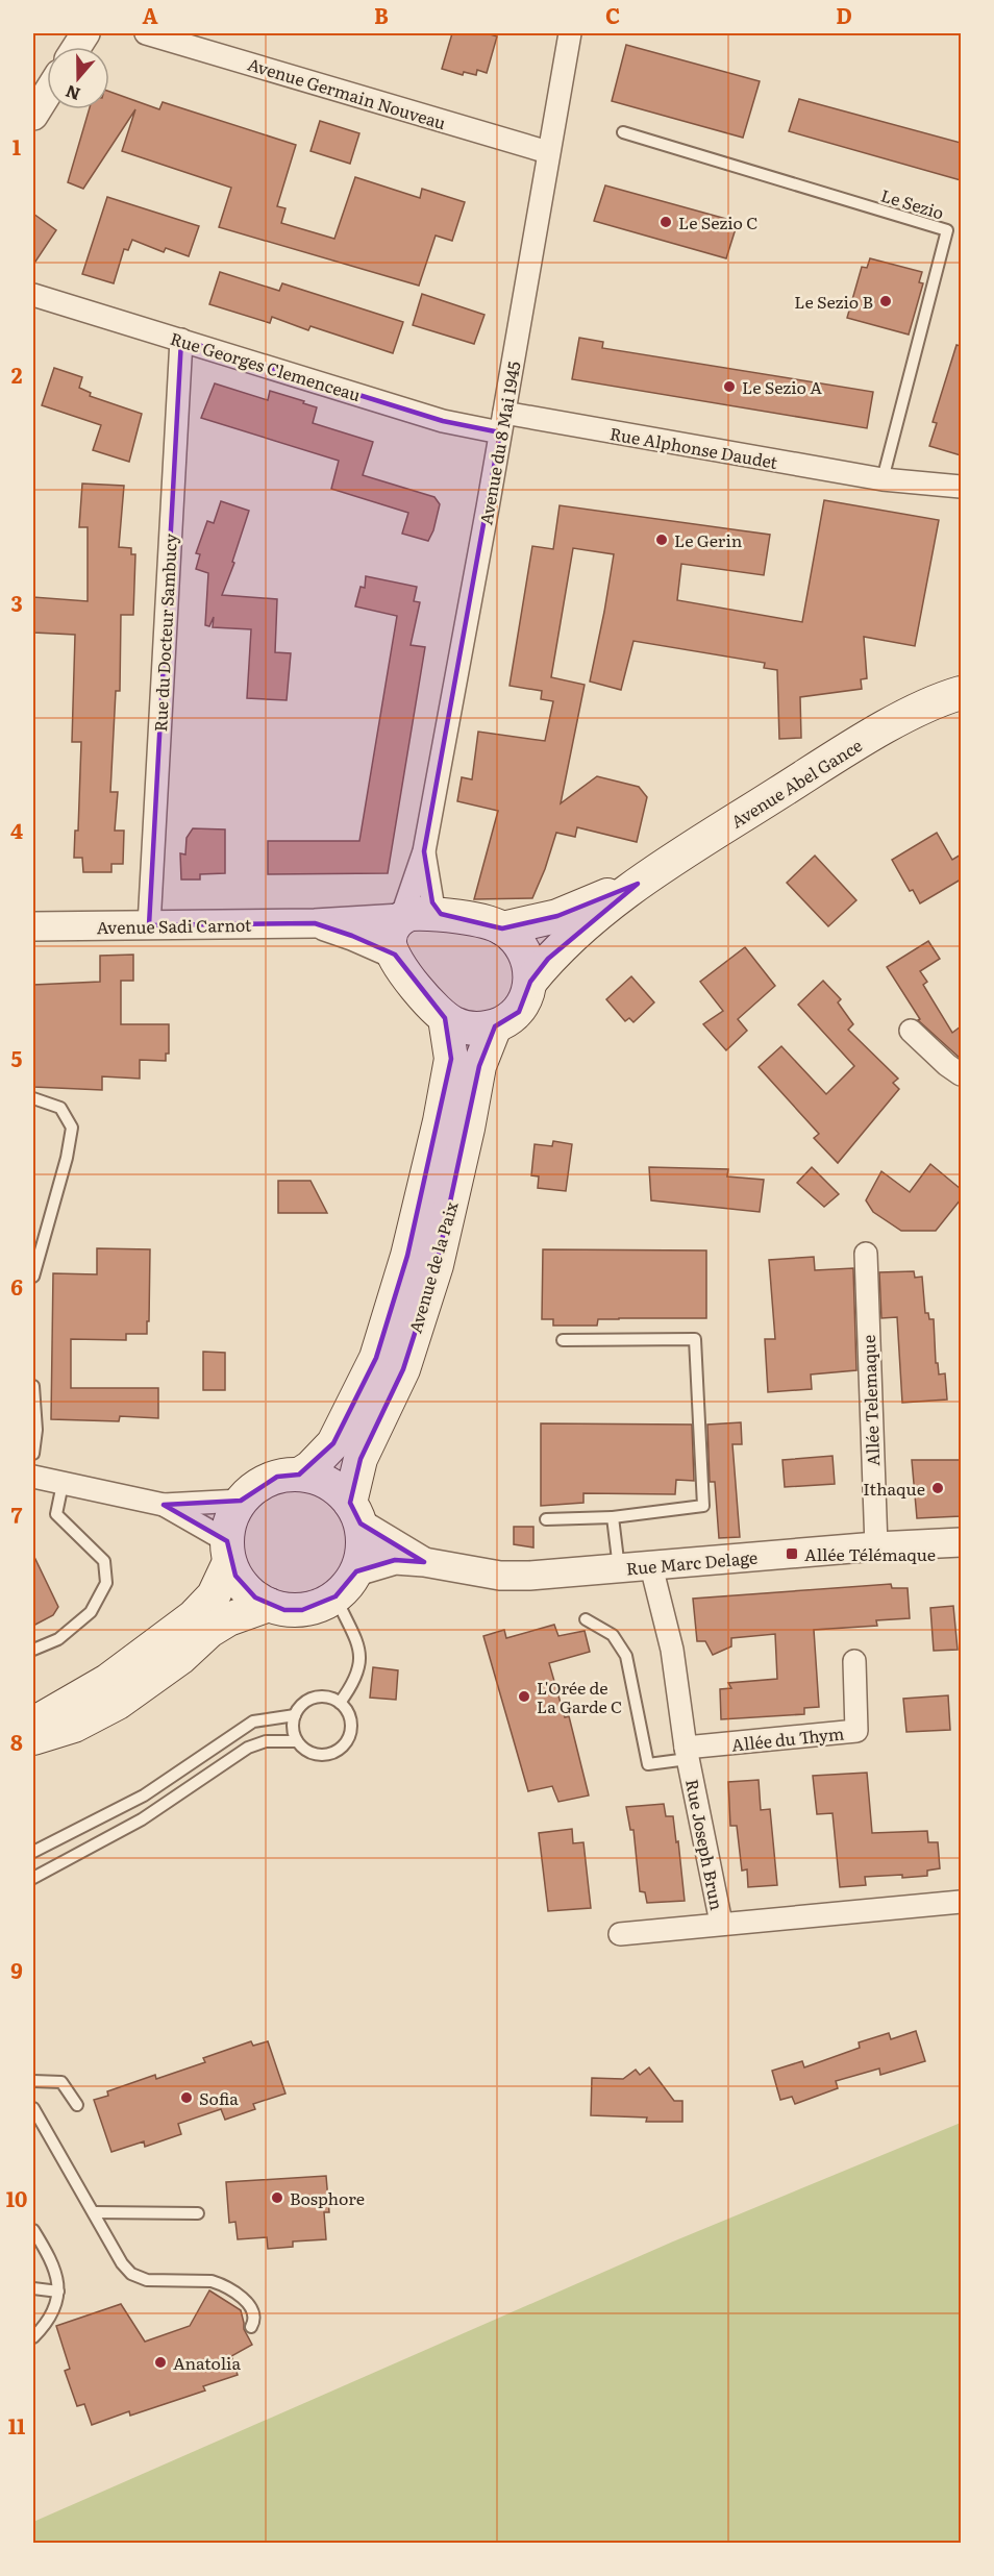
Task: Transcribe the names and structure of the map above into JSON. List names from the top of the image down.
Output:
{
  "streets": {
    "main road": ["Avenue Abel Gance", "Avenue de la Paix"],
    "street": [
      "Avenue Germain Nouveau",
      "Rue Georges Clemenceau",
      "Avenue du 8 Mai 1945",
      "Rue Alphonse Daudet",
      "Rue du Docteur Sambucy",
      "Avenue Sadi Carnot",
      "Allée Telemaque",
      "Rue Marc Delage",
      "Allée du Thym",
      "Rue Joseph Brun"
    ],
    "lane": ["Le Sezio"]
  },
  "crossings": [
    ["Avenue Germain Nouveau", "Avenue du 8 Mai 1945"],
    ["Le Sezio", "Rue Alphonse Daudet"],
    ["Rue Georges Clemenceau", "Avenue du 8 Mai 1945"],
    ["Rue Georges Clemenceau", "Rue Alphonse Daudet"],
    ["Rue Georges Clemenceau", "Rue du Docteur Sambucy"],
    ["Avenue du 8 Mai 1945", "Rue Alphonse Daudet"],
    ["Avenue du 8 Mai 1945", "Avenue Abel Gance"],
    ["Avenue du 8 Mai 1945", "Avenue Sadi Carnot"],
    ["Avenue du 8 Mai 1945", "Avenue de la Paix"],
    ["Rue du Docteur Sambucy", "Avenue Sadi Carnot"],
    ["Avenue Abel Gance", "Avenue Sadi Carnot"],
    ["Avenue Abel Gance", "Avenue de la Paix"],
    ["Avenue Sadi Carnot", "Avenue de la Paix"],
    ["Avenue de la Paix", "Rue Marc Delage"],
    ["Allée Telemaque", "Rue Marc Delage"],
    ["Rue Marc Delage", "Rue Joseph Brun"],
    ["Allée du Thym", "Rue Joseph Brun"]
  ],
  "places": {
    "other": [
      "Le Sezio C",
      "Le Sezio B",
      "Le Sezio A",
      "Le Gerin",
      "Ithaque",
      "L'Orée de La Garde C",
      "Sofia",
      "Bosphore",
      "Anatolia"
    ],
    "transit": ["Allée Télémaque"]
  },
  "north": "bottom",
  "grid": {
    "columns": [
      "A",
      "B",
      "C",
      "D"
    ],
    "rows": [
      "1",
      "2",
      "3",
      "4",
      "5",
      "6",
      "7",
      "8",
      "9",
      "10",
      "11"
    ]
  }
}
